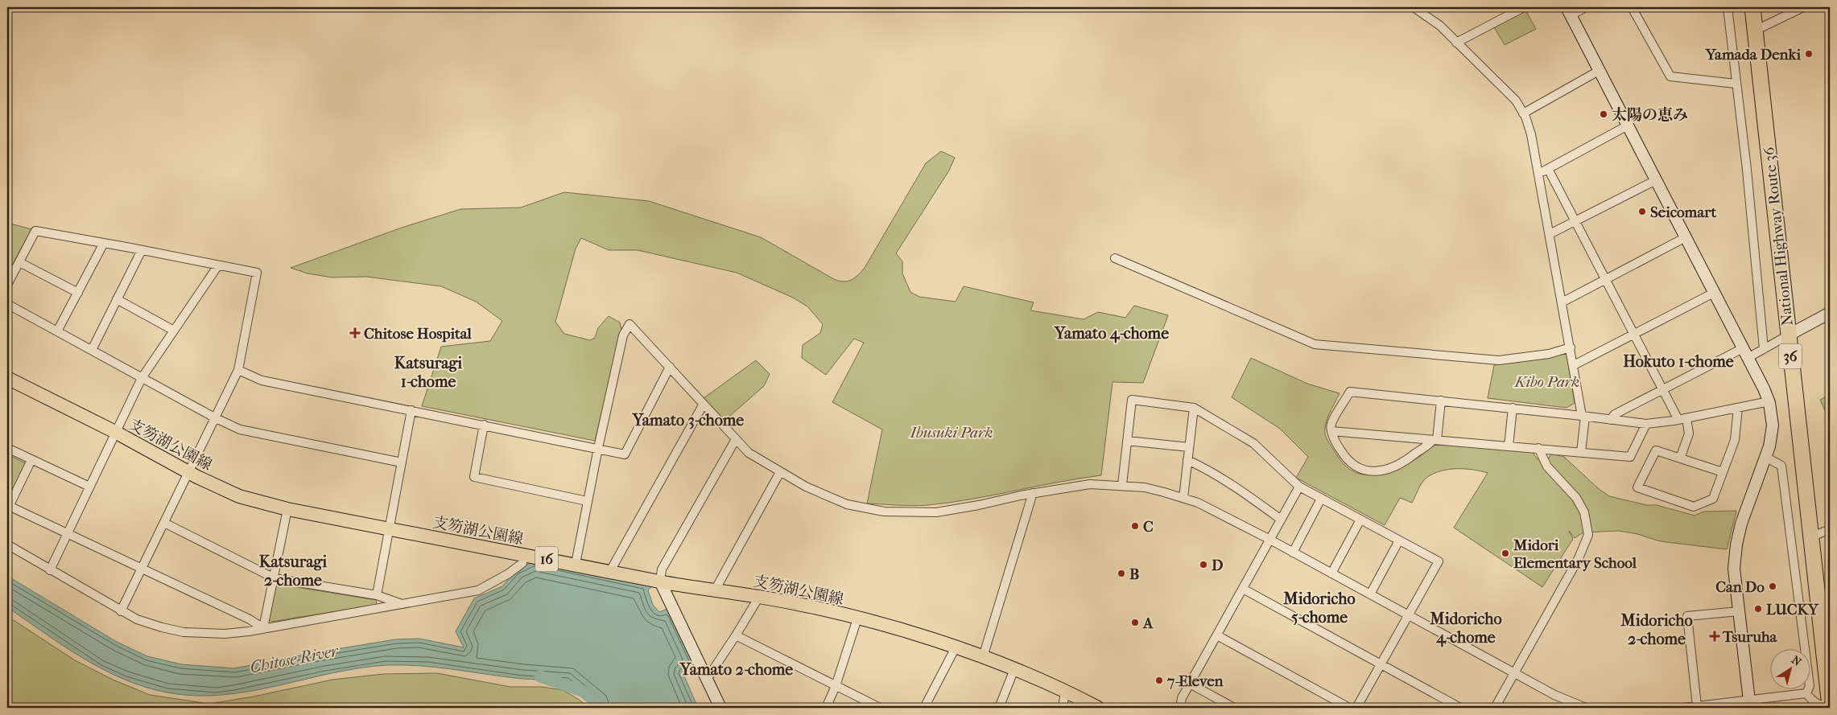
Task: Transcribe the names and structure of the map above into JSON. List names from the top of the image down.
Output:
{
  "streets": {
    "highway": ["National Highway Route 36", "36"],
    "main road": ["支笏湖公園線", "16"]
  },
  "districts": [
    "Yamato 4-chome",
    "Hokuto 1-chome",
    "Katsuragi 1-chome",
    "Yamato 3-chome",
    "Katsuragi 2-chome",
    "Midoricho 5-chome",
    "Midoricho 4-chome",
    "Midoricho 2-chome",
    "Yamato 2-chome"
  ],
  "water": ["Chitose River"],
  "parks": ["Kibo Park", "Ibusuki Park"],
  "places": {
    "other": [
      "Yamada Denki",
      "太陽の恵み",
      "Seicomart",
      "C",
      "Midori Elementary School",
      "D",
      "B",
      "Can Do",
      "LUCKY",
      "A",
      "7-Eleven"
    ],
    "health": ["Chitose Hospital", "Tsuruha"]
  },
  "north": "top right"
}
